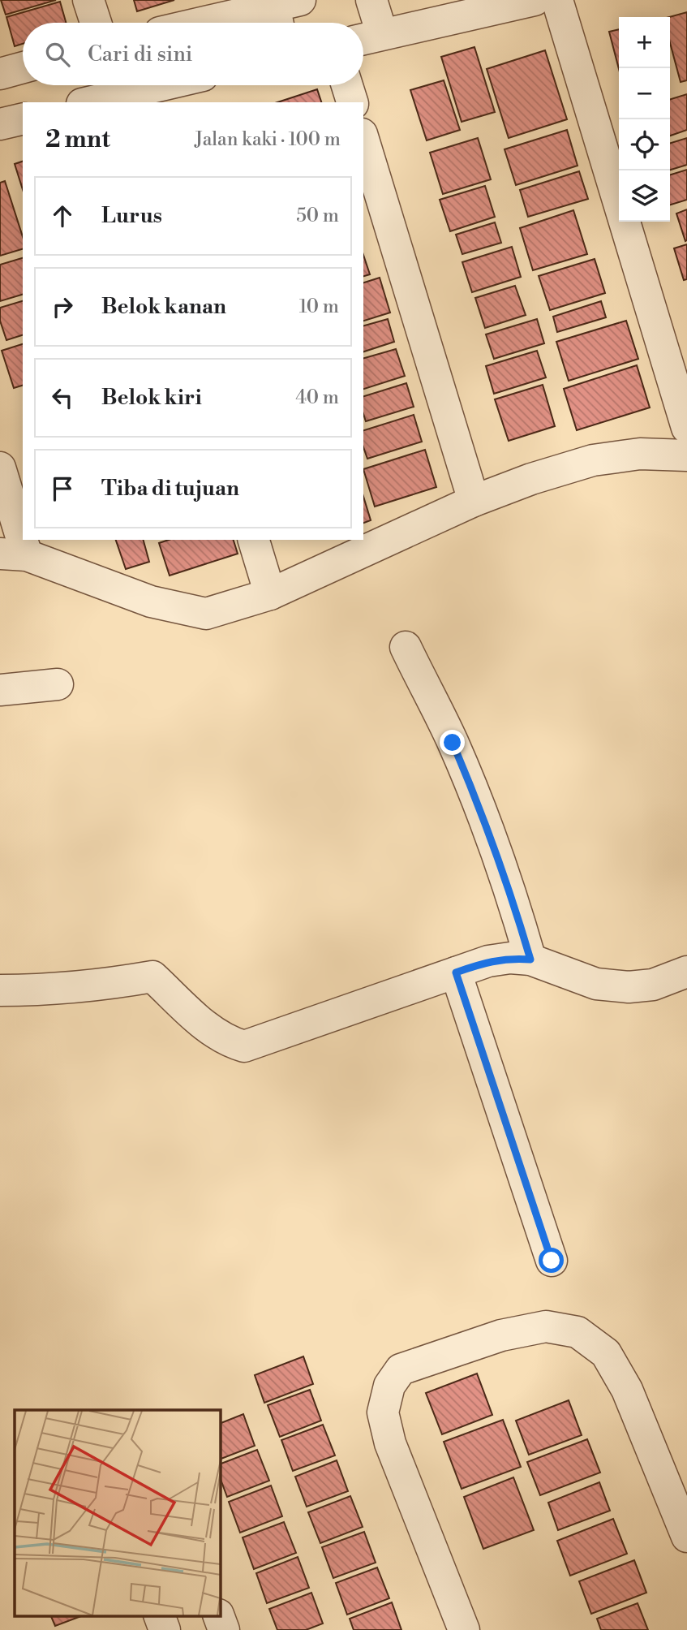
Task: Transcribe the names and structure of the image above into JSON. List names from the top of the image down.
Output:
{
  "page": {
    "map_buttons": ["+", "−"],
    "search": "Cari di sini",
    "heading": ["2 mnt", "Jalan kaki · 100 m"],
    "list": [
      ["Lurus", "50 m"],
      ["Belok kanan", "10 m"],
      ["Belok kiri", "40 m"],
      "Tiba di tujuan"
    ]
  }
}
